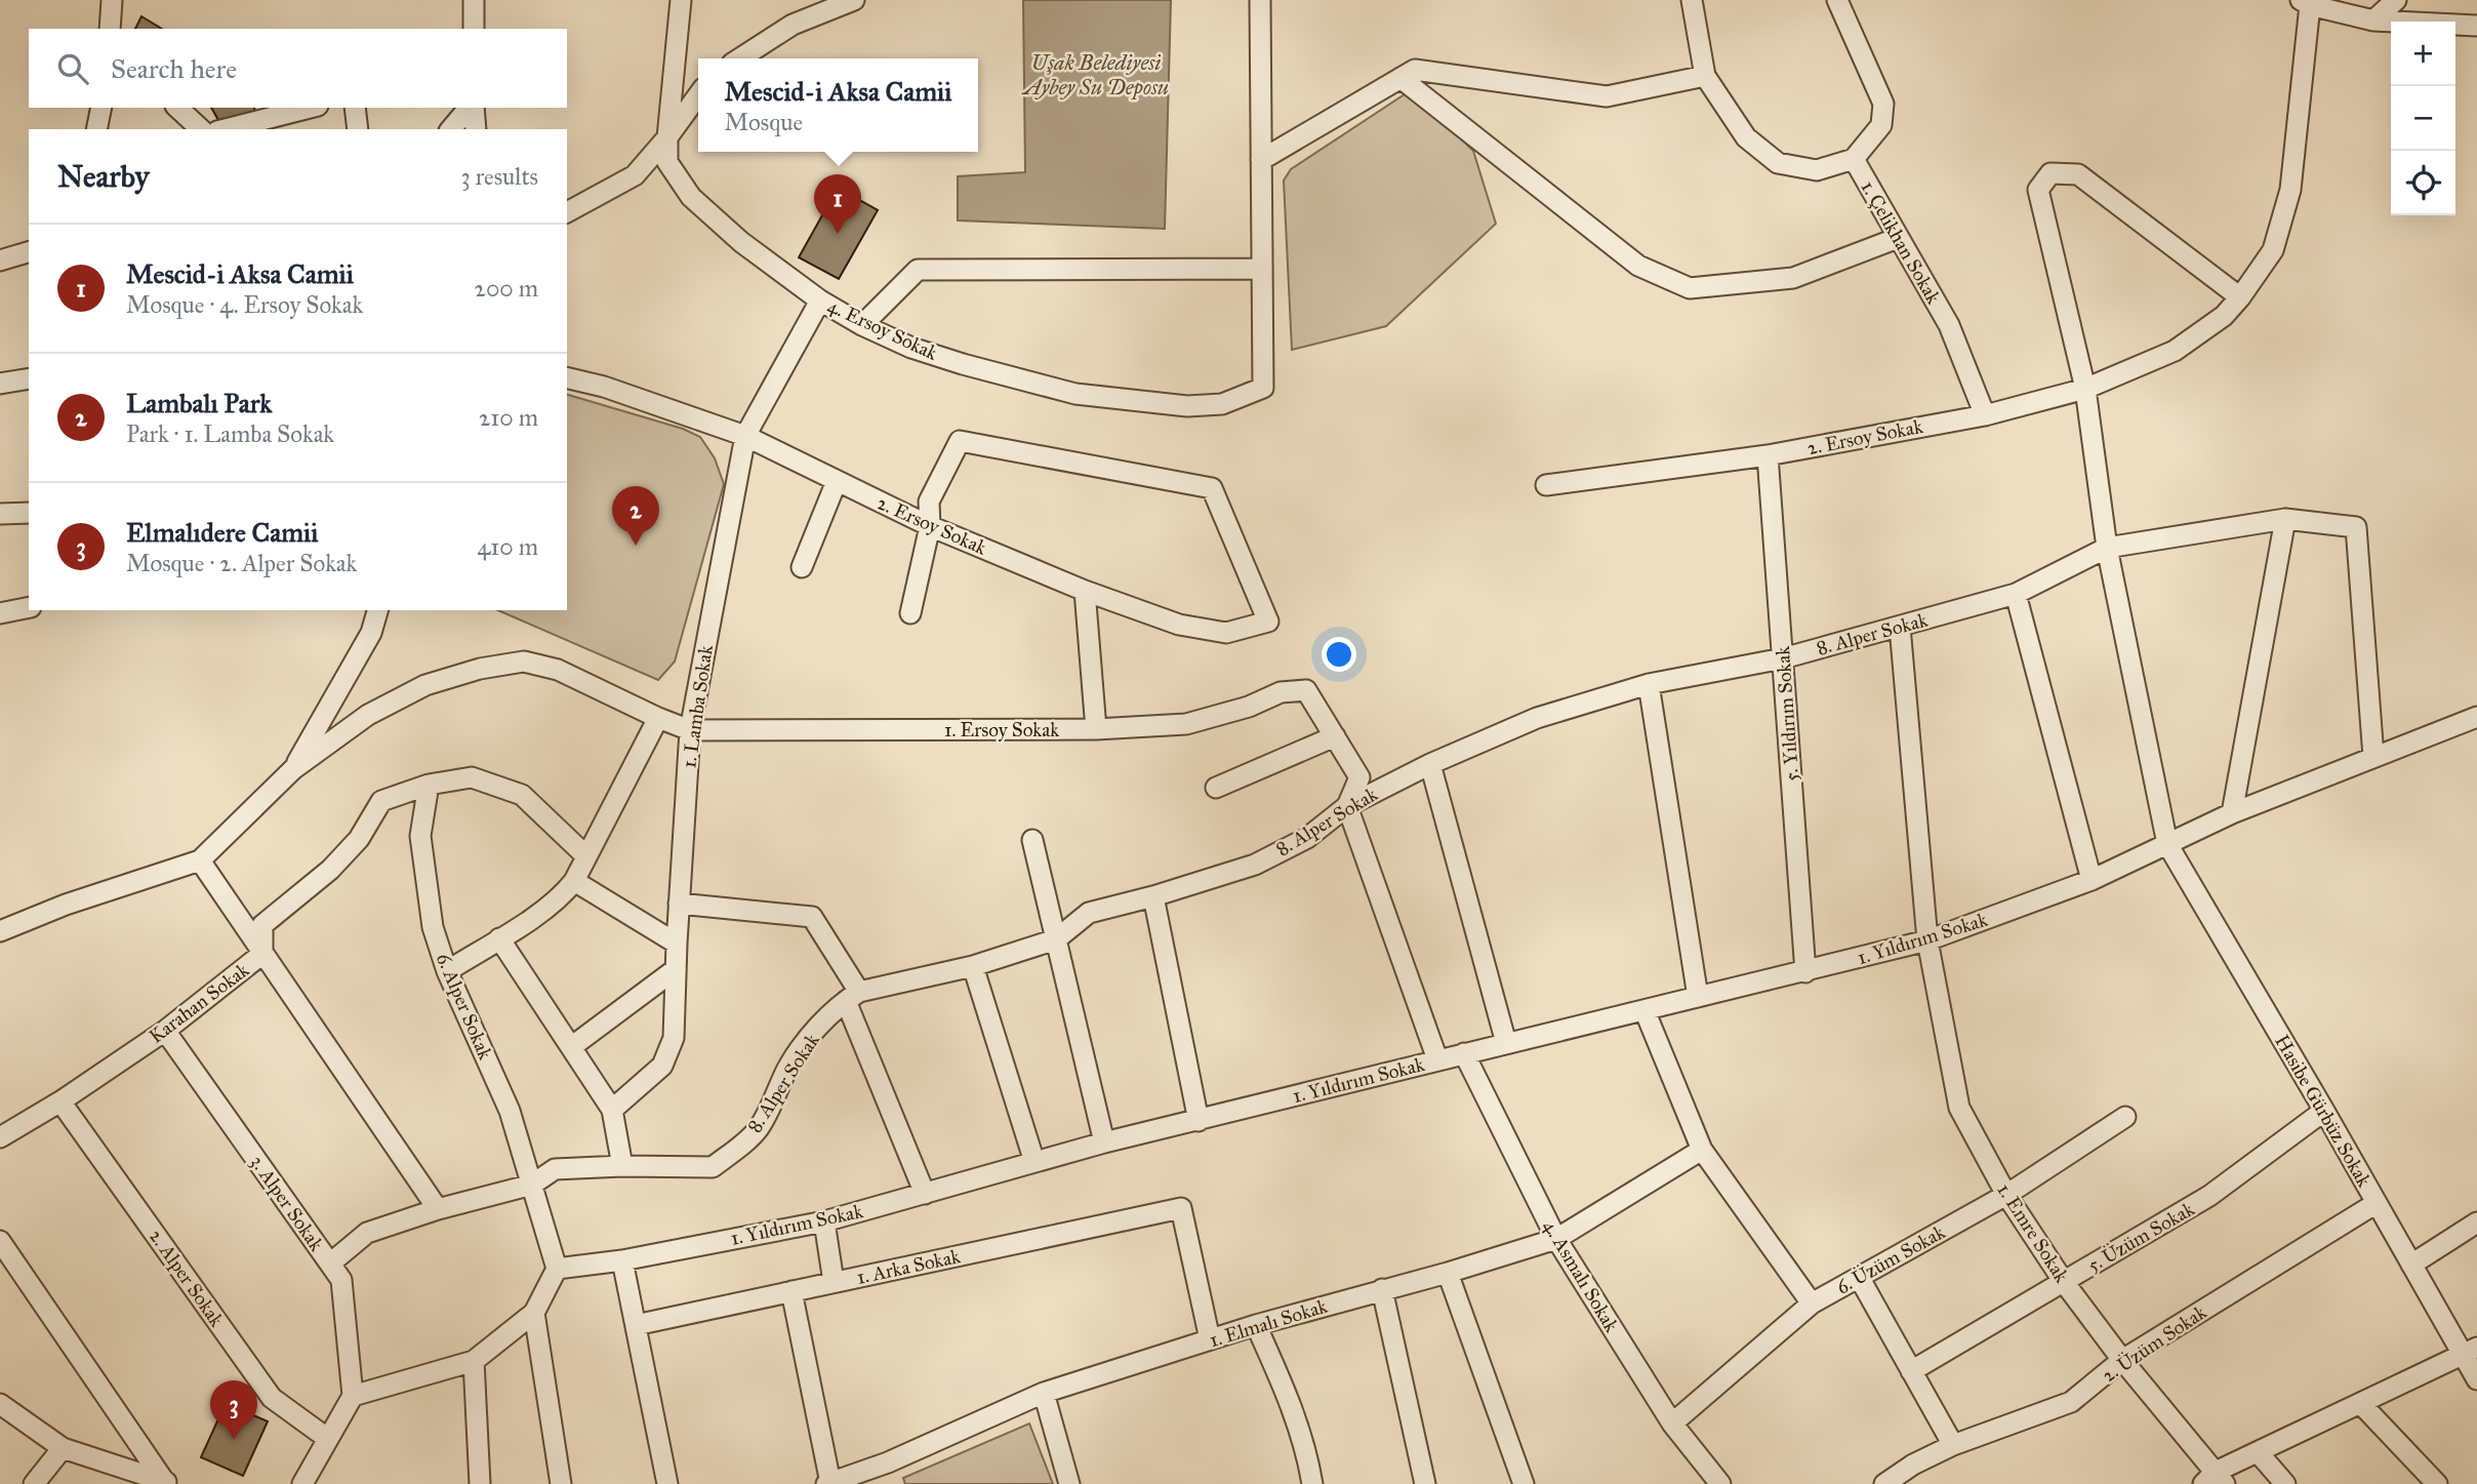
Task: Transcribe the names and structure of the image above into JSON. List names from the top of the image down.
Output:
{
  "streets": {
    "street": [
      "1. Çelikhan Sokak",
      "4. Ersoy Sokak",
      "2. Ersoy Sokak",
      "8. Alper Sokak",
      "1. Lamba Sokak",
      "5. Yıldırım Sokak",
      "1. Ersoy Sokak",
      "1. Yıldırım Sokak",
      "Karahan Sokak",
      "6. Alper Sokak",
      "Hasibe Gürbüz Sokak",
      "3. Alper Sokak",
      "1. Emre Sokak",
      "5. Üzüm Sokak",
      "6. Üzüm Sokak",
      "1. Arka Sokak",
      "4. Asmalı Sokak",
      "2. Alper Sokak",
      "1. Elmalı Sokak",
      "2. Üzüm Sokak"
    ]
  },
  "crossings": [
    ["1. Çelikhan Sokak", "2. Ersoy Sokak"],
    ["4. Ersoy Sokak", "1. Lamba Sokak"],
    ["2. Ersoy Sokak", "1. Lamba Sokak"],
    ["2. Ersoy Sokak", "5. Yıldırım Sokak"],
    ["2. Ersoy Sokak", "Hasibe Gürbüz Sokak"],
    ["8. Alper Sokak", "5. Yıldırım Sokak"],
    ["8. Alper Sokak", "1. Yıldırım Sokak"],
    ["8. Alper Sokak", "6. Alper Sokak"],
    ["8. Alper Sokak", "Hasibe Gürbüz Sokak"],
    ["8. Alper Sokak", "3. Alper Sokak"],
    ["8. Alper Sokak", "1. Emre Sokak"],
    ["1. Lamba Sokak", "1. Ersoy Sokak"],
    ["5. Yıldırım Sokak", "1. Yıldırım Sokak"],
    ["1. Yıldırım Sokak", "6. Alper Sokak"],
    ["1. Yıldırım Sokak", "Hasibe Gürbüz Sokak"],
    ["1. Yıldırım Sokak", "1. Emre Sokak"],
    ["1. Yıldırım Sokak", "4. Asmalı Sokak"],
    ["Karahan Sokak", "6. Alper Sokak"],
    ["Karahan Sokak", "3. Alper Sokak"],
    ["Karahan Sokak", "2. Alper Sokak"],
    ["Hasibe Gürbüz Sokak", "5. Üzüm Sokak"],
    ["Hasibe Gürbüz Sokak", "2. Üzüm Sokak"],
    ["1. Emre Sokak", "5. Üzüm Sokak"],
    ["1. Emre Sokak", "6. Üzüm Sokak"],
    ["1. Emre Sokak", "2. Üzüm Sokak"],
    ["6. Üzüm Sokak", "4. Asmalı Sokak"],
    ["1. Arka Sokak", "1. Elmalı Sokak"],
    ["4. Asmalı Sokak", "1. Elmalı Sokak"]
  ],
  "water": ["Uşak Belediyesi Aybey Su Deposu"],
  "page": {
    "map_buttons": ["+", "−"],
    "search": "Search here",
    "popup": ["Mescid-i Aksa Camii", "Mosque"],
    "heading": ["Nearby", "3 results"],
    "pins": ["1", "2", "3"],
    "list": [
      {
        "mark": "1",
        "name": "Mescid-i Aksa Camii",
        "note": "Mosque · 4. Ersoy Sokak",
        "value": "200 m"
      },
      {
        "mark": "2",
        "name": "Lambalı Park",
        "note": "Park · 1. Lamba Sokak",
        "value": "210 m"
      },
      {
        "mark": "3",
        "name": "Elmalıdere Camii",
        "note": "Mosque · 2. Alper Sokak",
        "value": "410 m"
      }
    ]
  }
}
